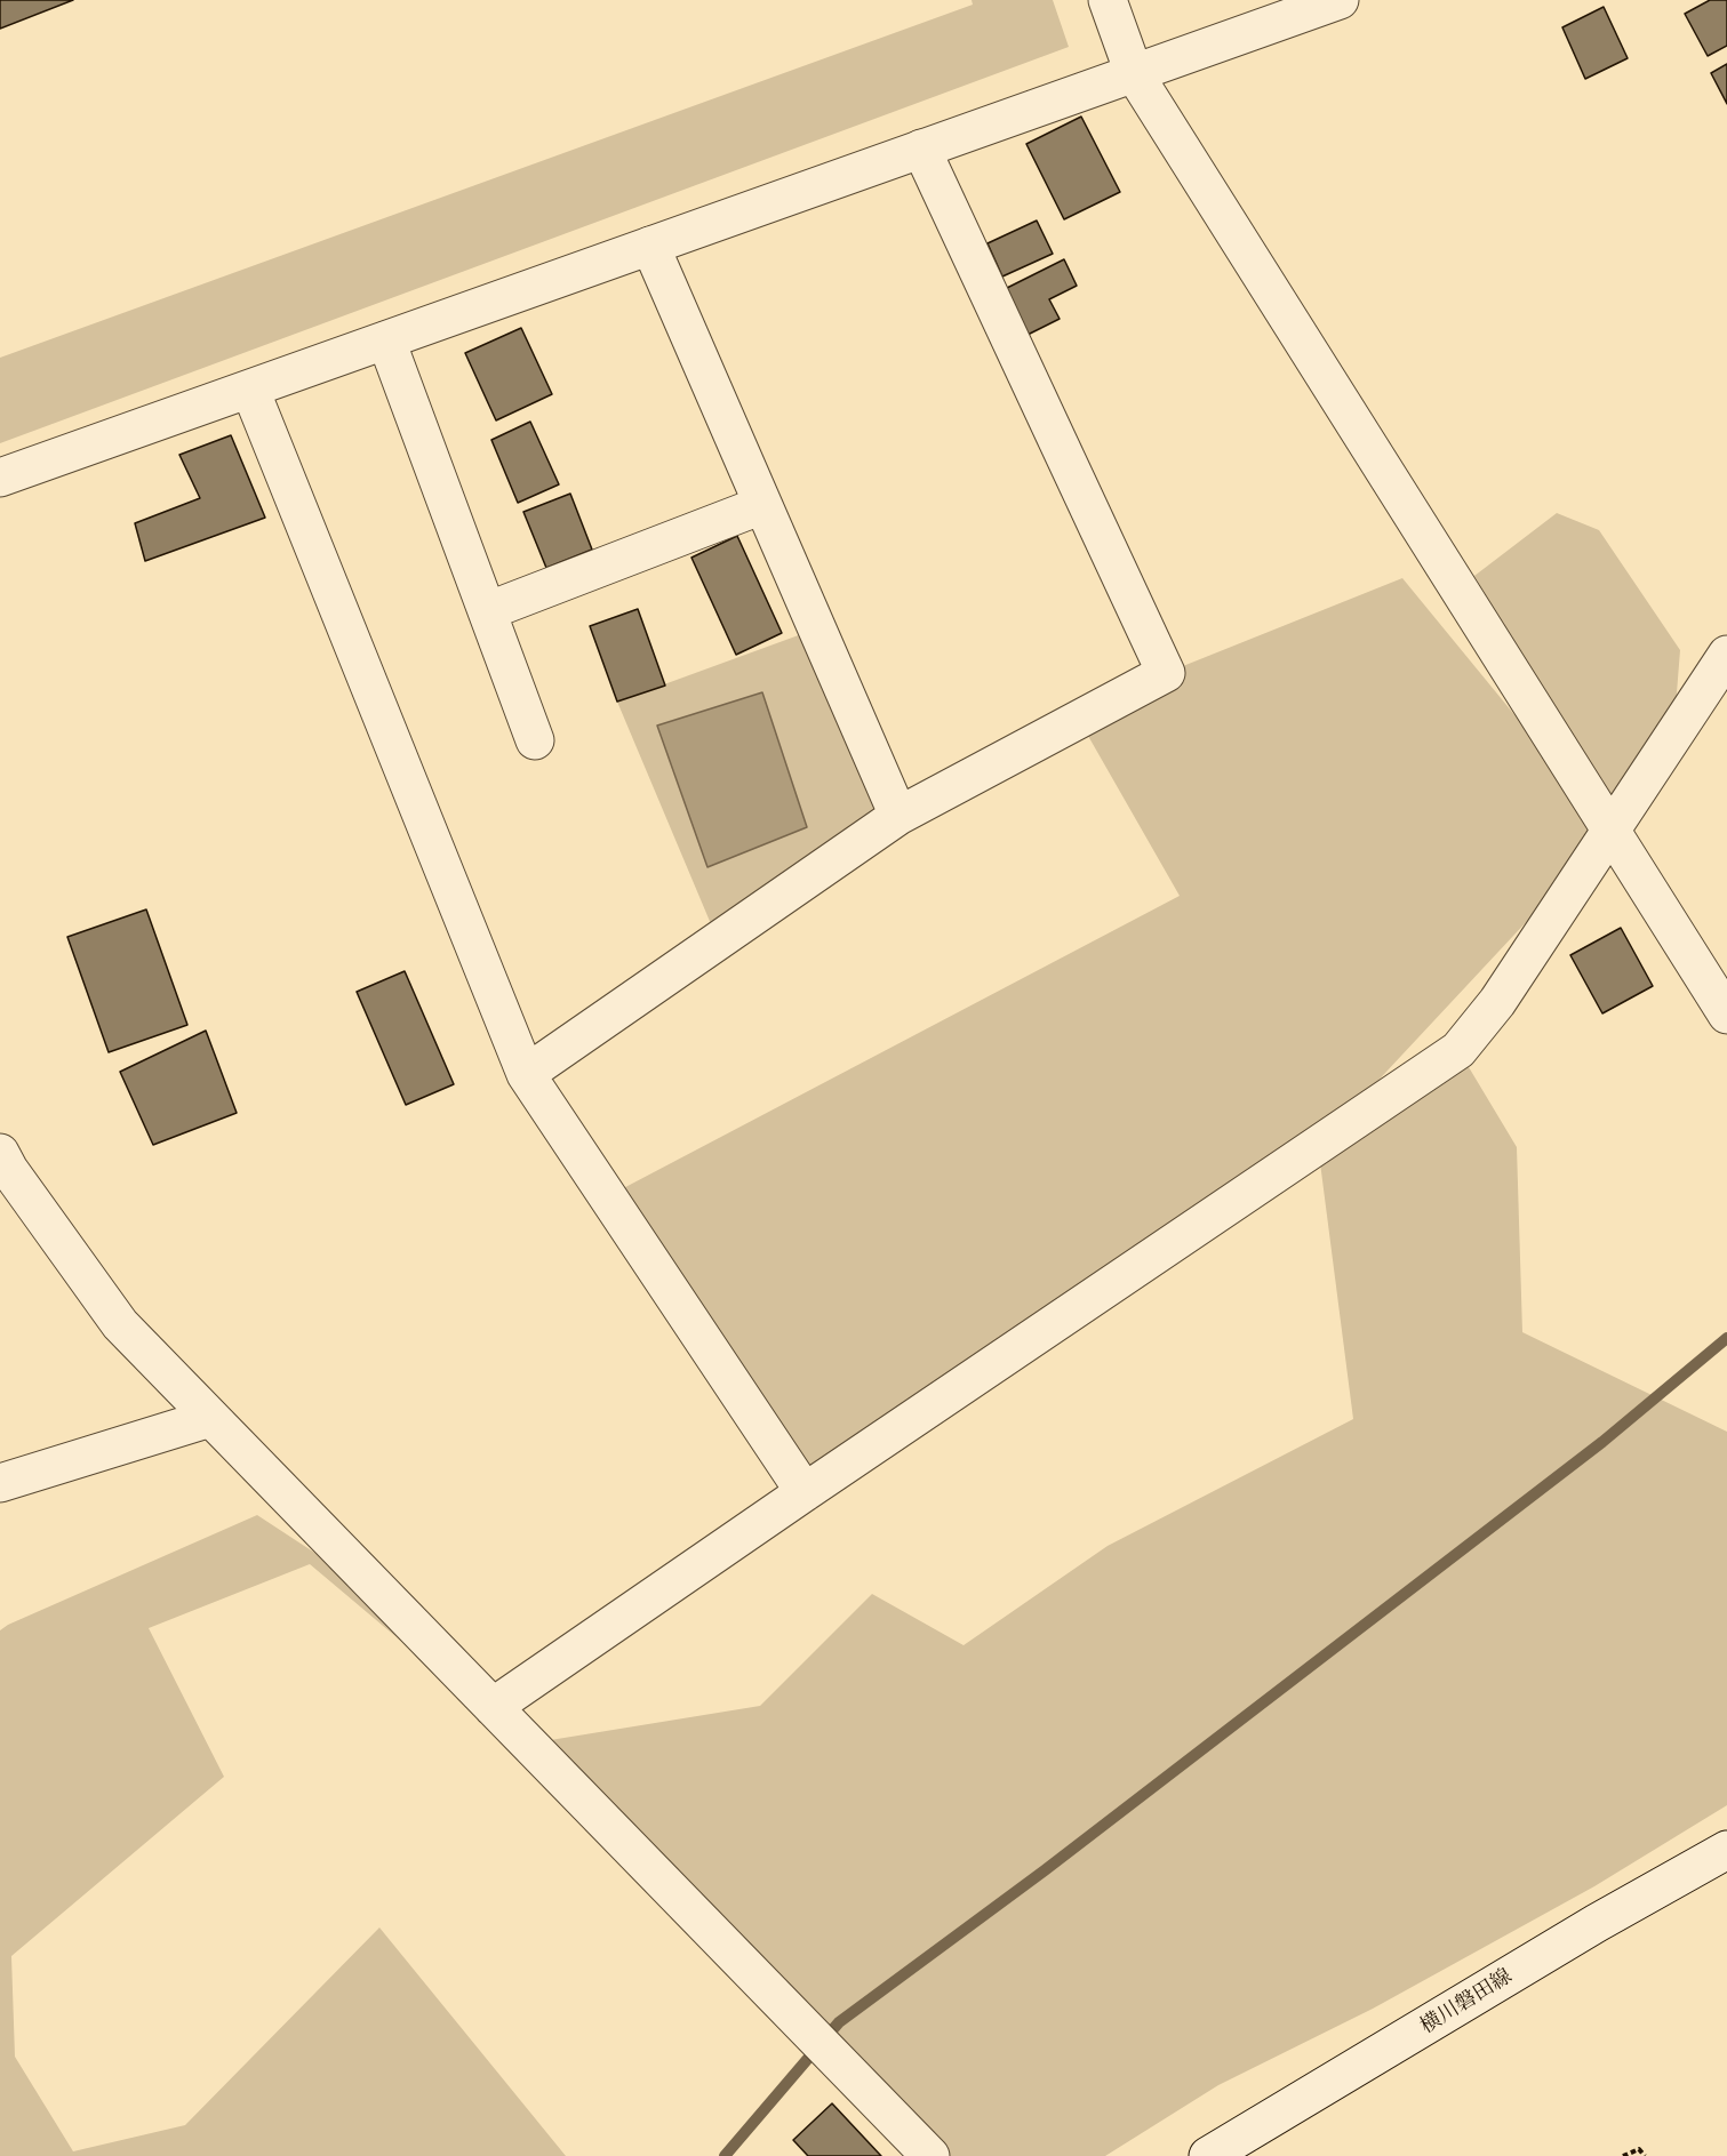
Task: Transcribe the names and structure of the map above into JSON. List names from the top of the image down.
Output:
{
  "streets": {
    "street": ["横川磐田線"]
  }
}
